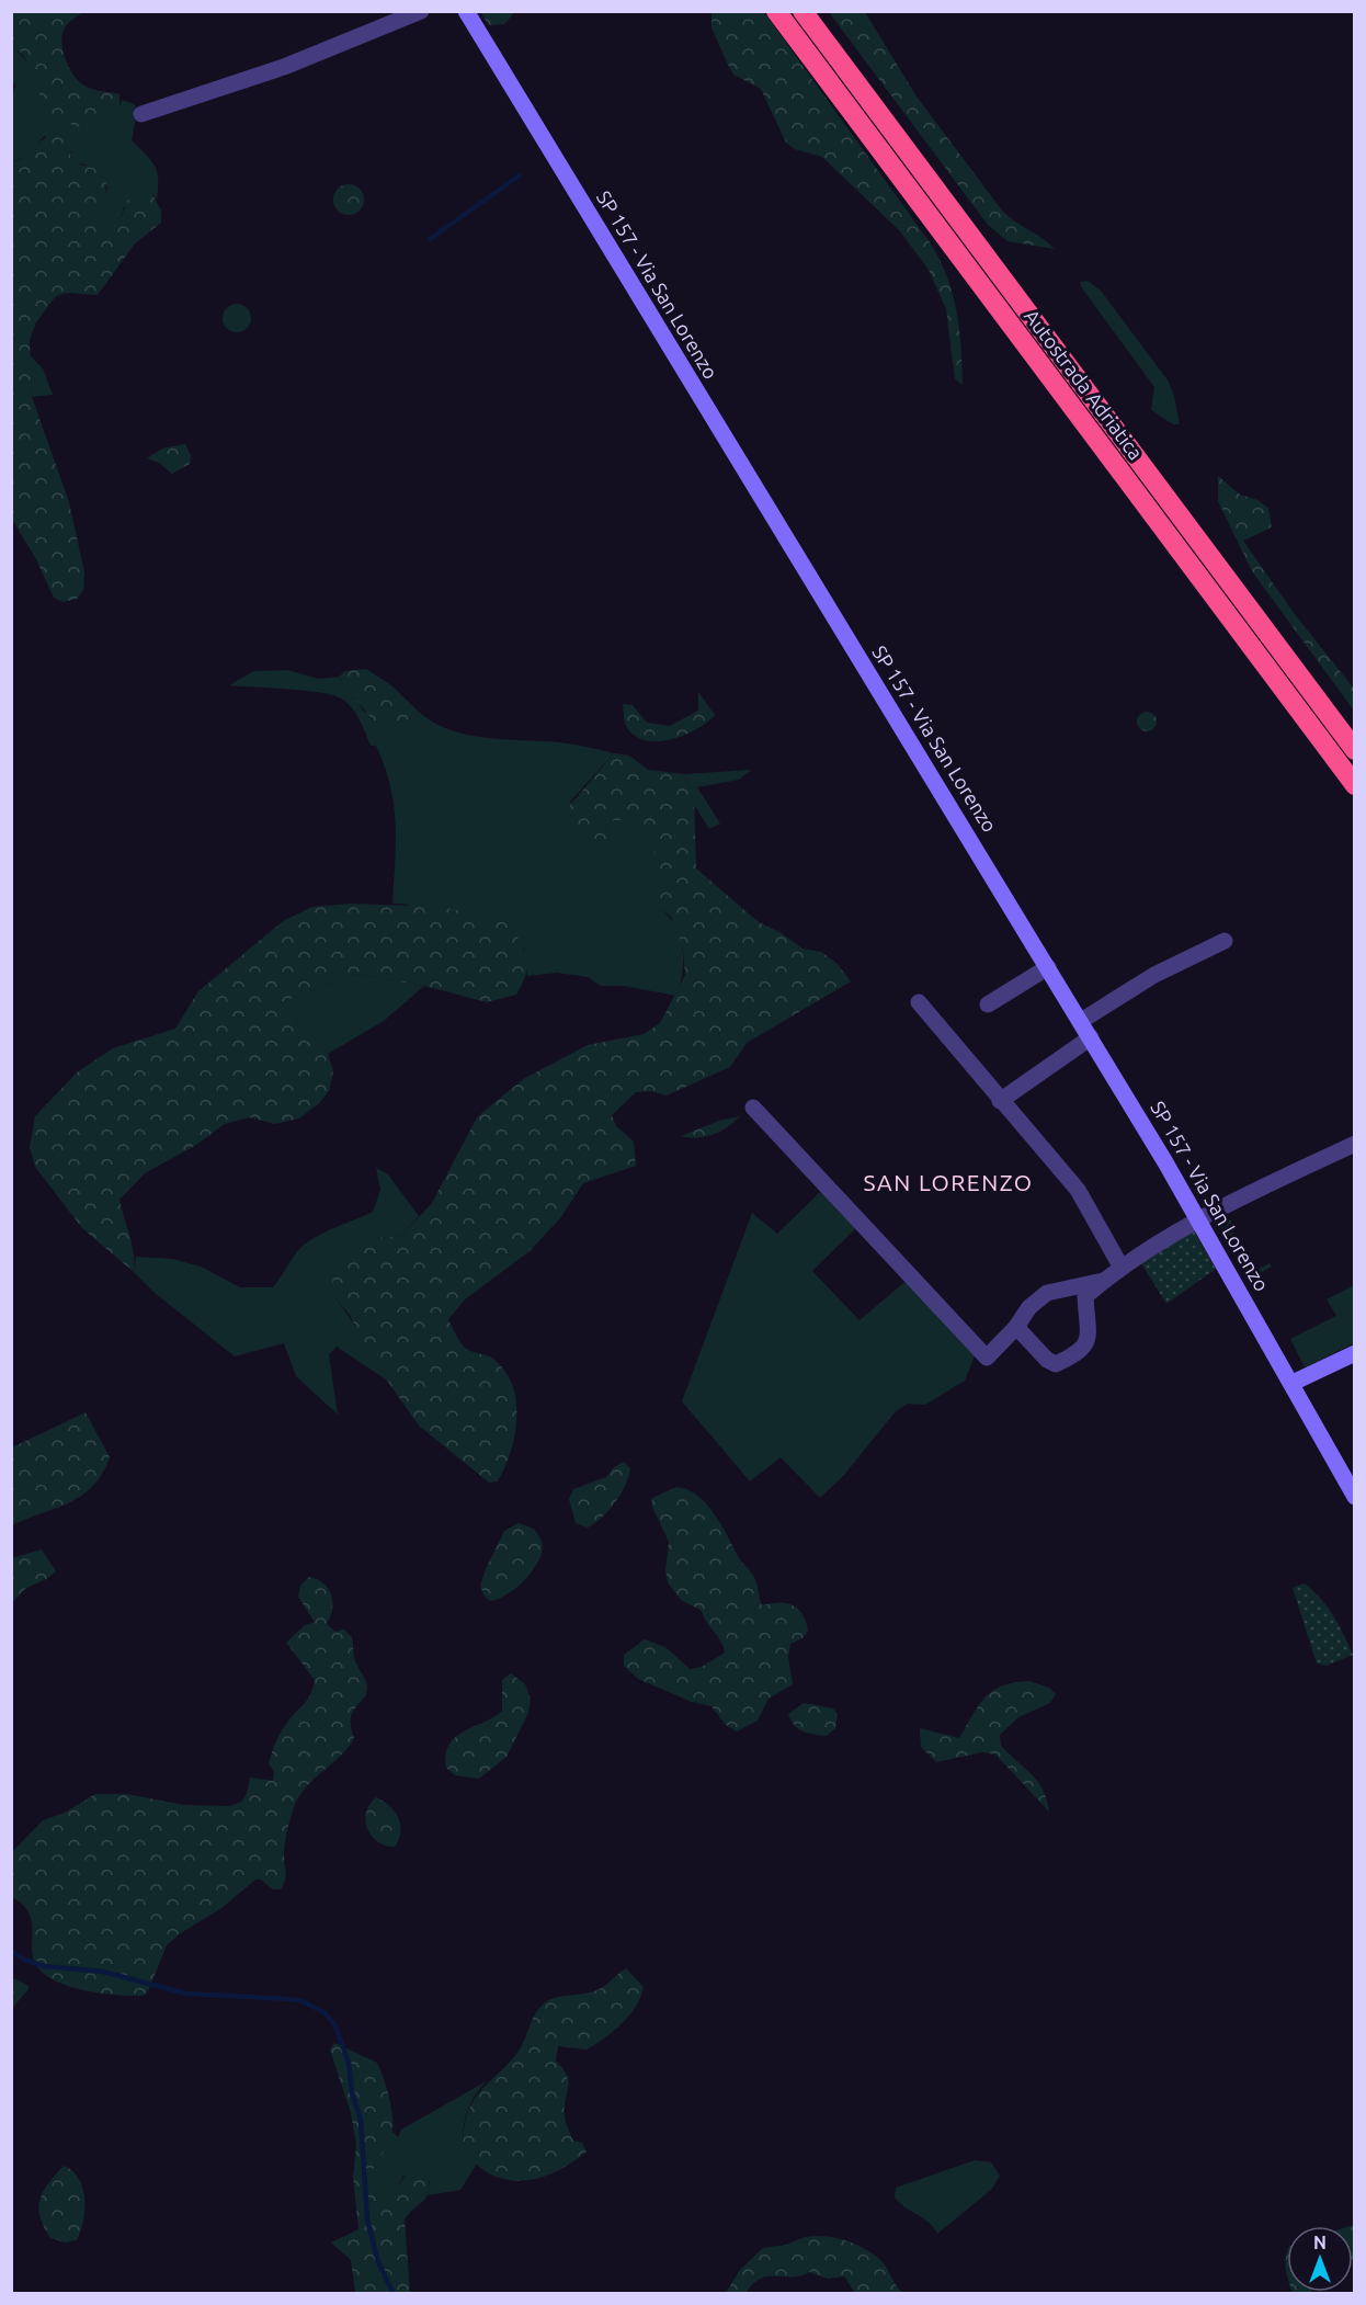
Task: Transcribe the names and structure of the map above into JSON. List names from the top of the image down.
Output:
{
  "streets": {
    "highway": ["Autostrada Adriatica"],
    "main road": ["SP 157 - Via San Lorenzo"]
  },
  "districts": ["SAN LORENZO"],
  "north": "top"
}
